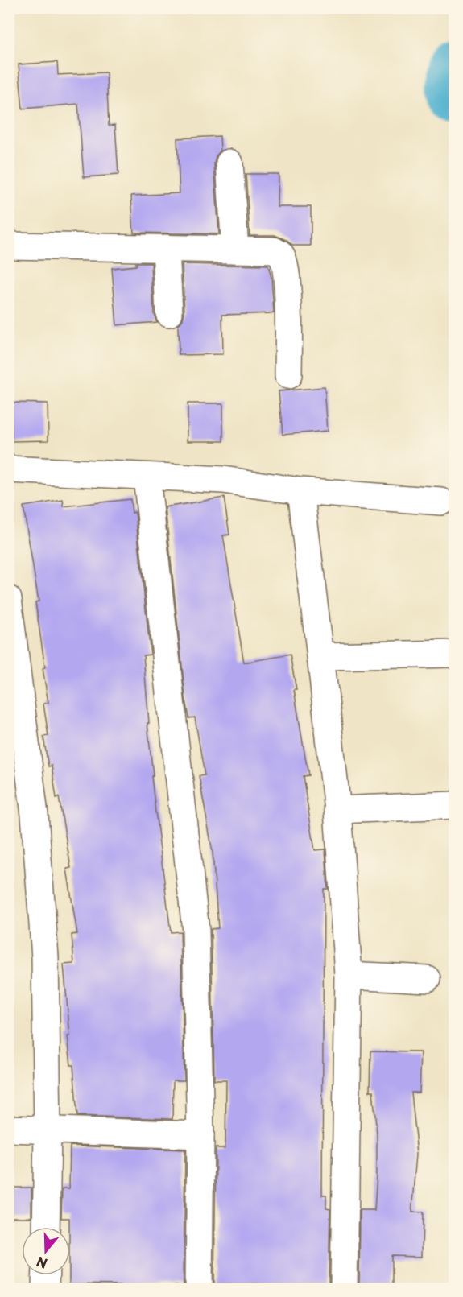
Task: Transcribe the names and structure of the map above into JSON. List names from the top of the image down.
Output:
{
  "north": "bottom"
}
